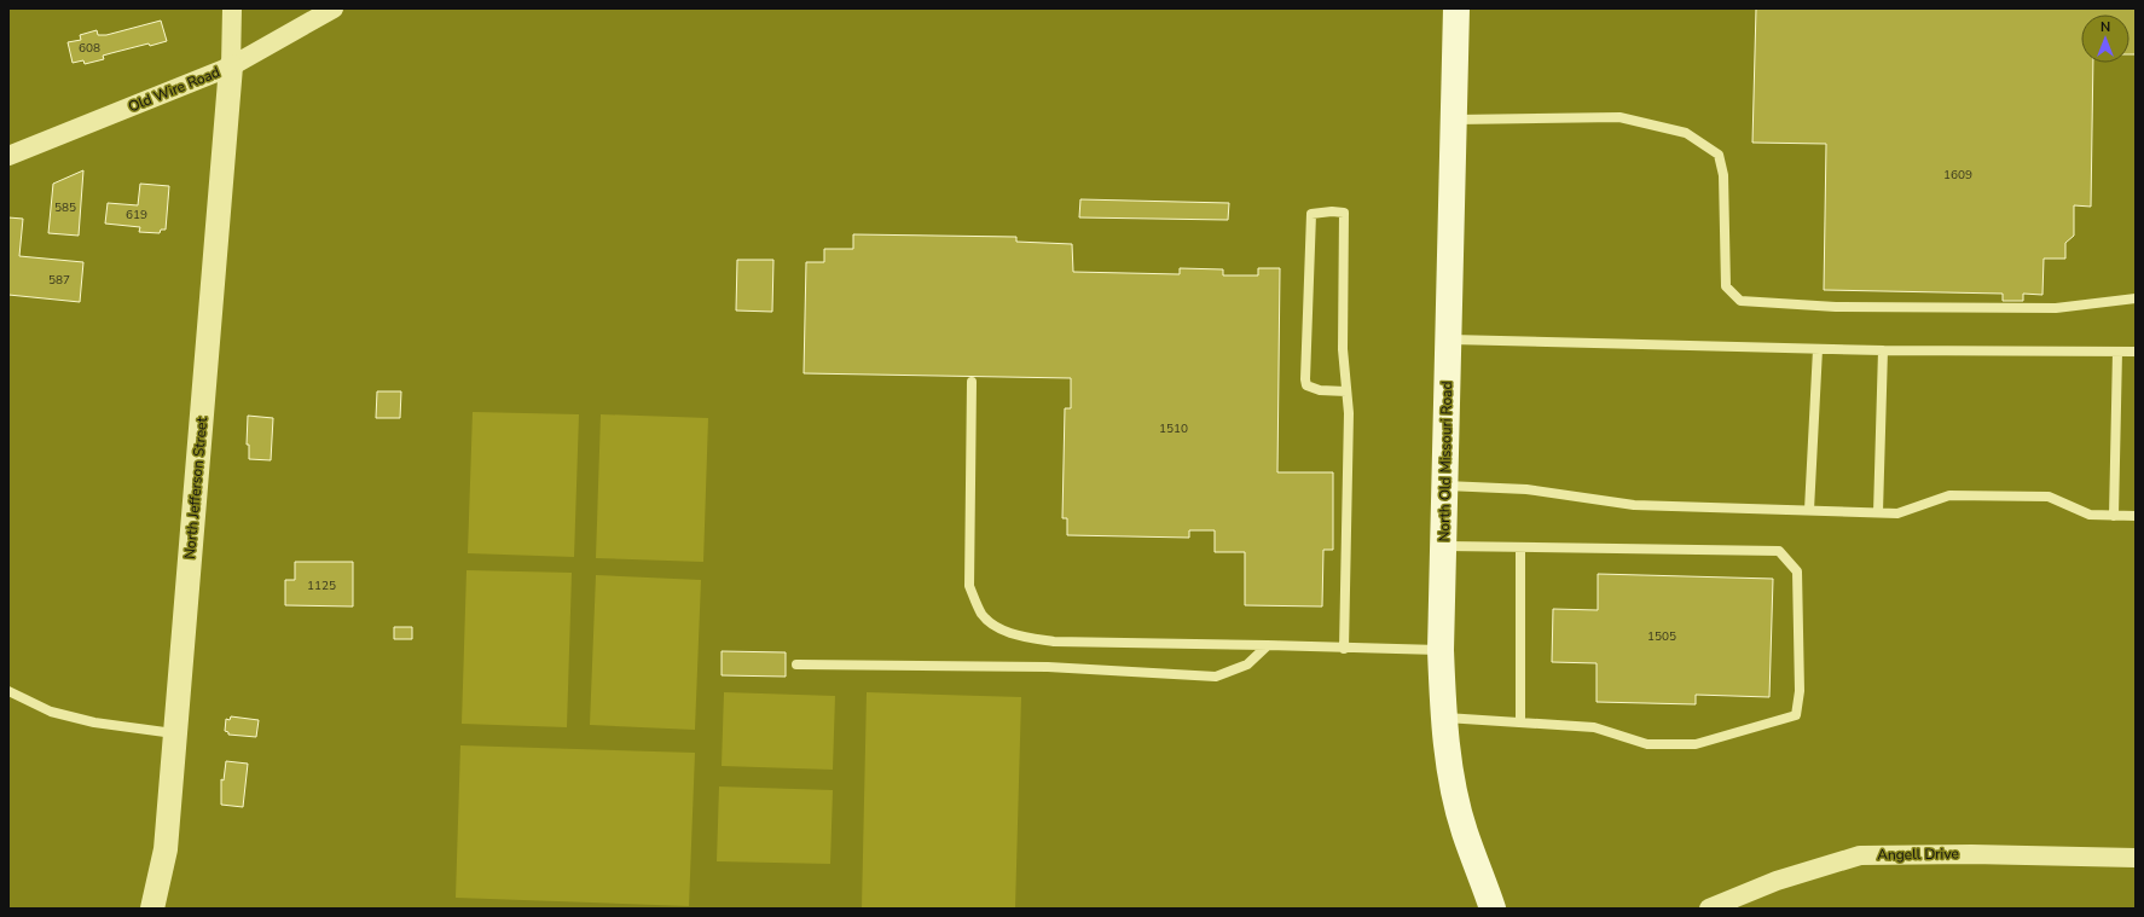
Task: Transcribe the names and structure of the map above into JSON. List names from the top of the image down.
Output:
{
  "streets": {
    "main road": ["North Old Missouri Road"],
    "street": ["Old Wire Road", "North Jefferson Street", "Angell Drive"]
  },
  "crossings": [
    ["Old Wire Road", "North Jefferson Street"]
  ],
  "house_numbers": [
    "608",
    "1609",
    "585",
    "619",
    "587",
    "1510",
    "1125",
    "1505"
  ],
  "north": "top"
}
